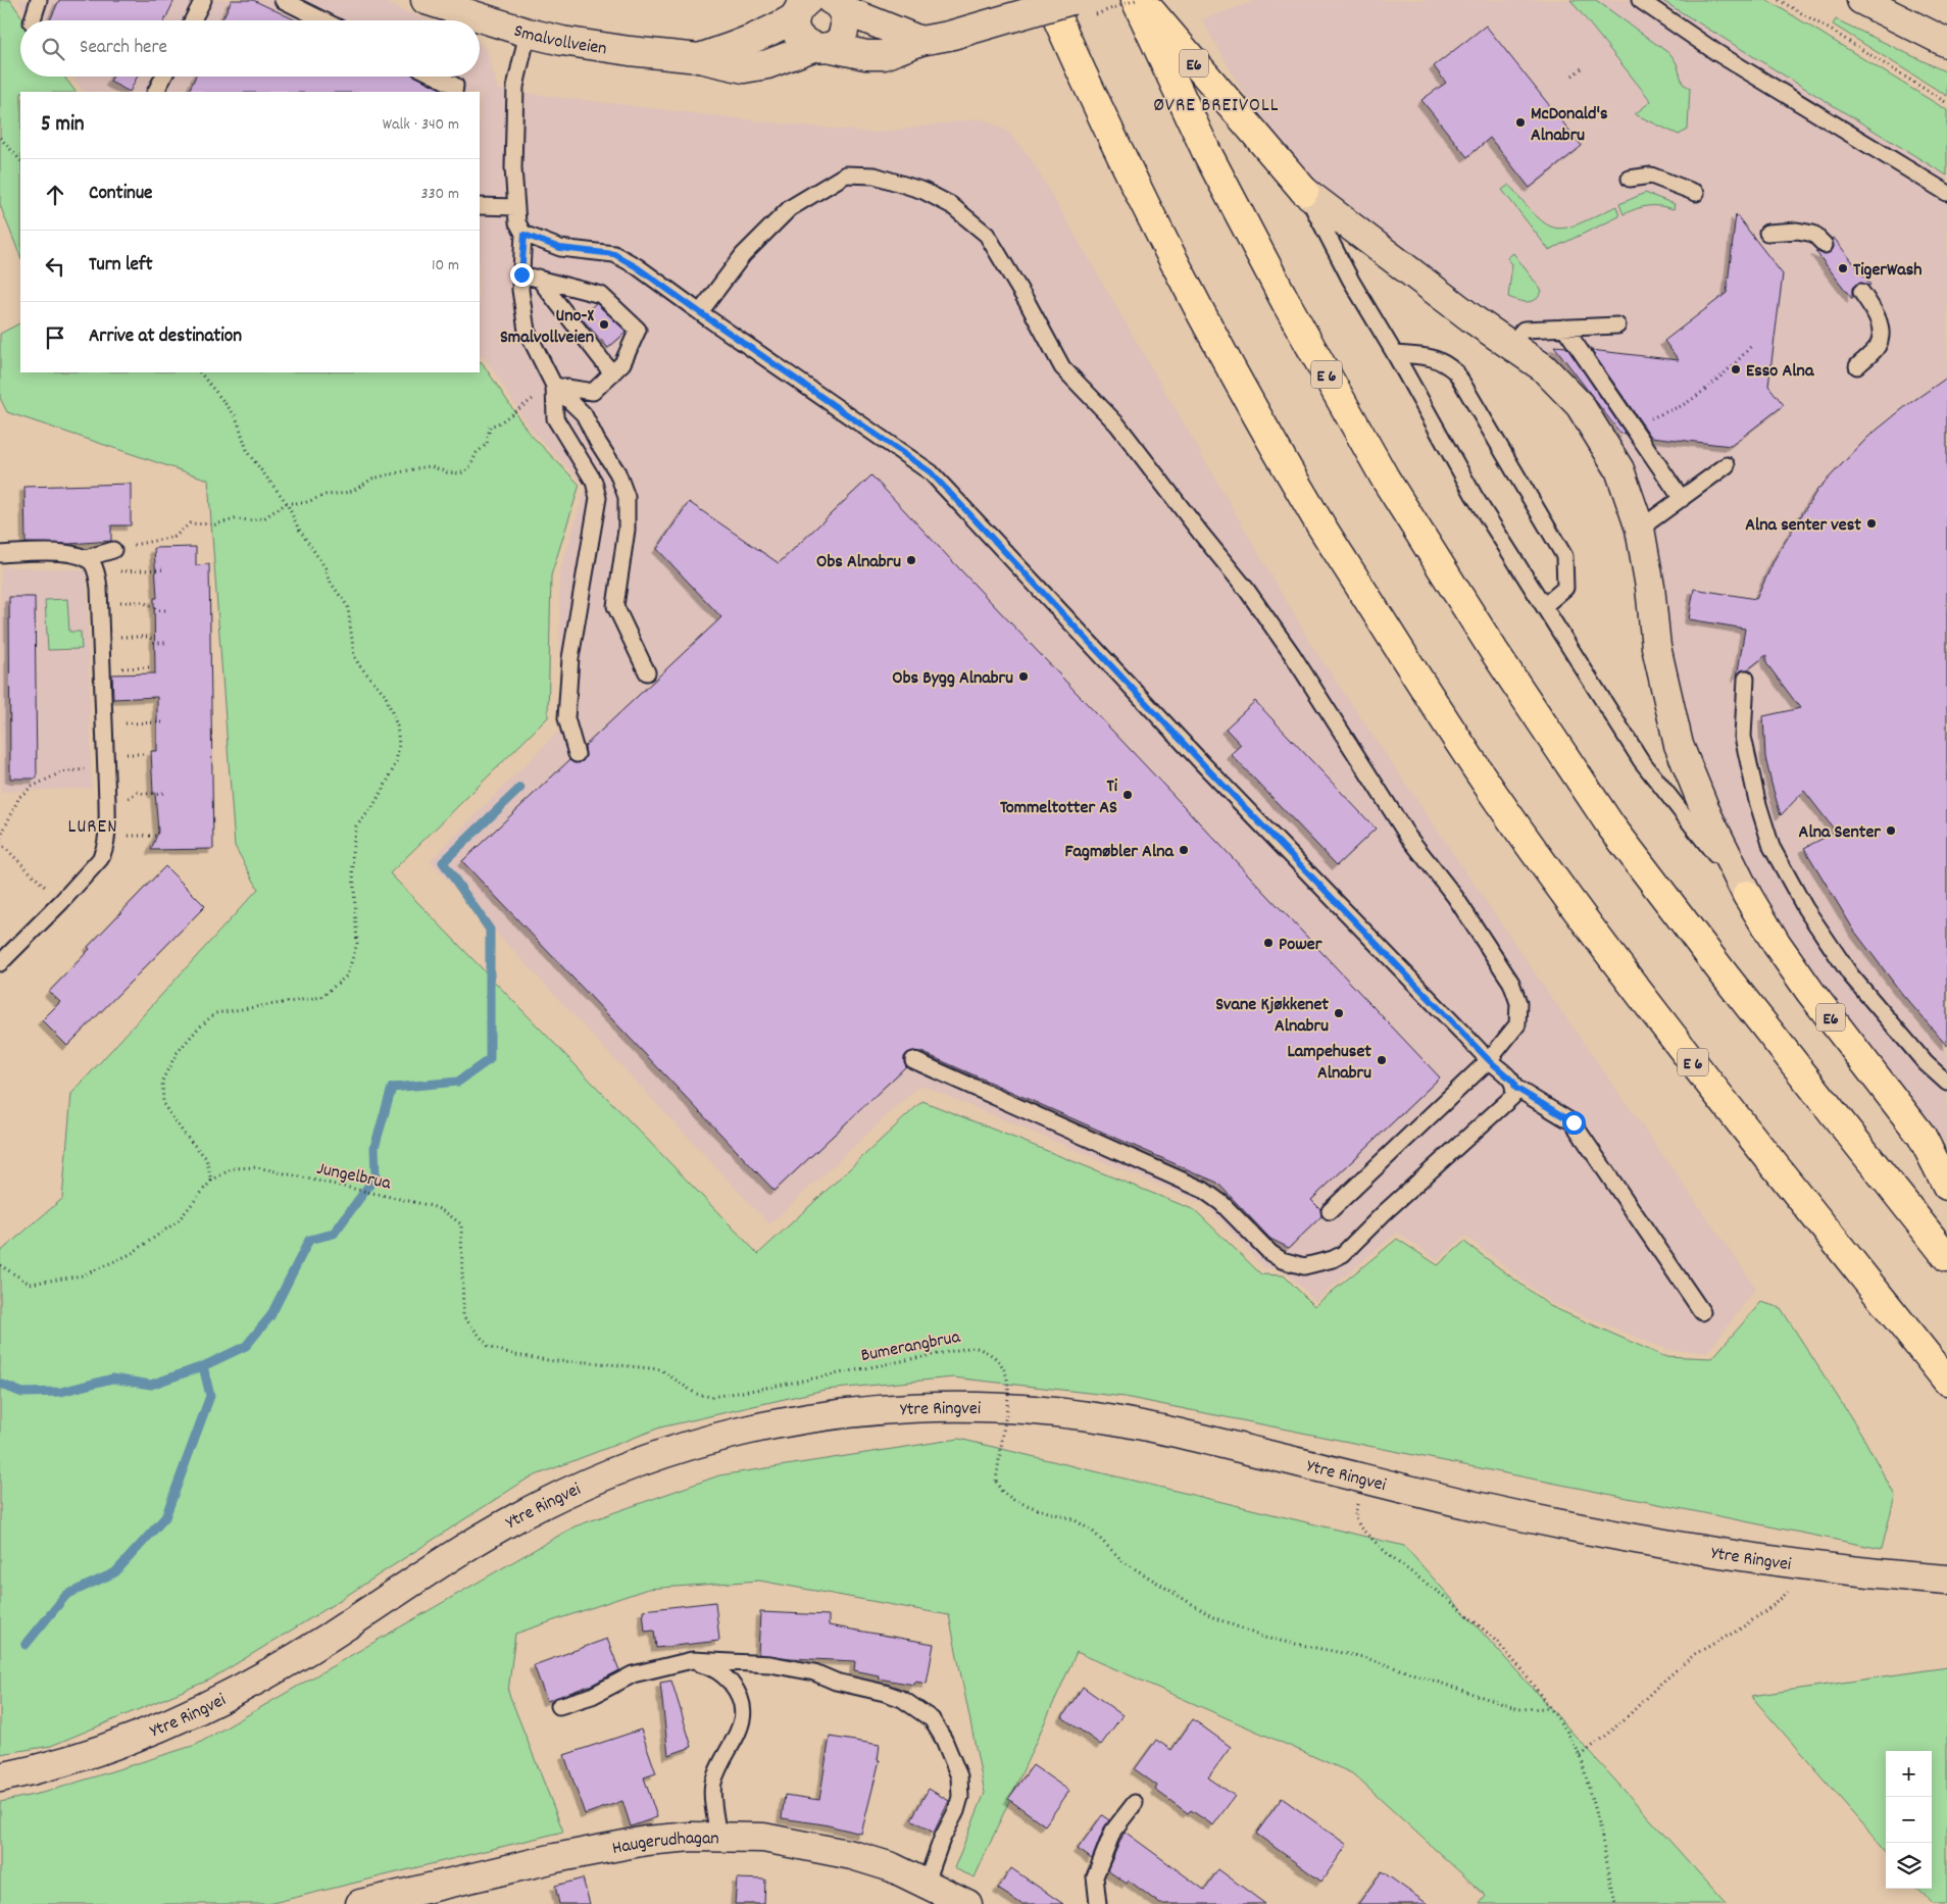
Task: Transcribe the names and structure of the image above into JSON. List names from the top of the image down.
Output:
{
  "streets": {
    "highway": ["E6", "E 6"],
    "street": ["Smalvollveien", "Ytre Ringvei", "Haugerudhagan"],
    "path": ["Jungelbrua", "Bumerangbrua"]
  },
  "crossings": [
    ["Jungelbrua", "Bumerangbrua"]
  ],
  "districts": ["ØVRE BREIVOLL", "LUREN"],
  "places": [
    "McDonald's Alnabru",
    "TigerWash",
    "Uno-X Smalvollveien",
    "Esso Alna",
    "Alna senter vest",
    "Obs Alnabru",
    "Obs Bygg Alnabru",
    "Ti Tommeltotter AS",
    "Alna Senter",
    "Fagmøbler Alna",
    "Power",
    "Svane Kjøkkenet Alnabru",
    "Lampehuset Alnabru"
  ],
  "page": {
    "search": "Search here",
    "heading": ["5 min", "Walk · 340 m"],
    "list": [
      ["Continue", "330 m"],
      ["Turn left", "10 m"],
      "Arrive at destination"
    ],
    "map_buttons": ["+", "−"]
  }
}
